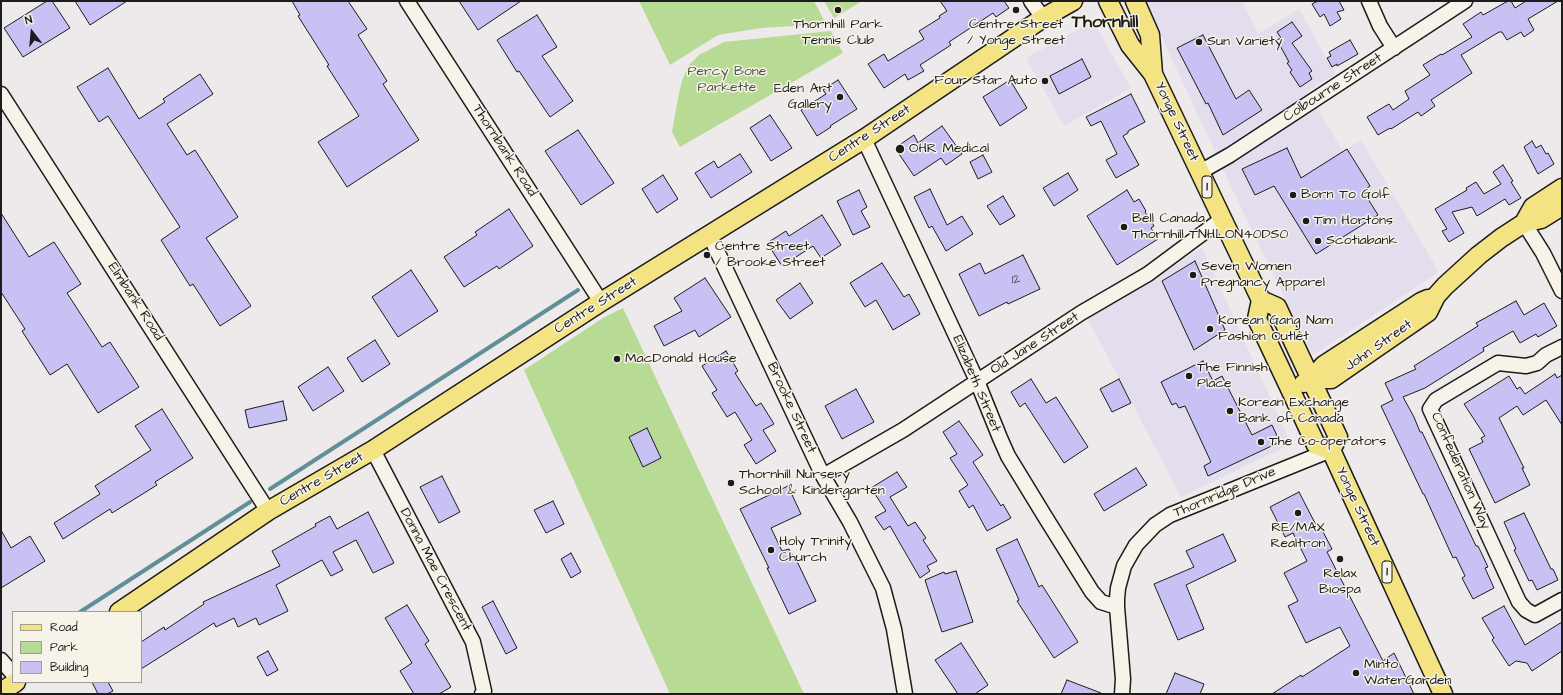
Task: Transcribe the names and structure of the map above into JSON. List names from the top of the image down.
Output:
{
  "streets": {
    "main road": [
      "Yonge Street",
      "Centre Street",
      "1",
      "John Street"
    ],
    "street": [
      "Colbourne Street",
      "Thornbank Road",
      "Elmbank Road",
      "Old Jane Street",
      "Elizabeth Street",
      "Brooke Street",
      "Confederation Way",
      "Thornridge Drive",
      "Donna Mae Crescent"
    ]
  },
  "crossings": [
    ["Colbourne Street", "Yonge Street"],
    ["Yonge Street", "Old Jane Street"],
    ["Yonge Street", "John Street"],
    ["Yonge Street", "Thornridge Drive"],
    ["Centre Street", "Thornbank Road"],
    ["Centre Street", "Elmbank Road"],
    ["Centre Street", "Elizabeth Street"],
    ["Centre Street", "Brooke Street"],
    ["Centre Street", "Donna Mae Crescent"],
    ["Old Jane Street", "Elizabeth Street"],
    ["Old Jane Street", "Brooke Street"],
    ["Elizabeth Street", "Thornridge Drive"]
  ],
  "districts": ["Thornhill"],
  "parks": ["Percy Bone Parkette"],
  "places": [
    "Thornhill Park Tennis Club",
    "Centre Street / Yonge Street",
    "Sun Variety",
    "Four Star Auto",
    "Eden Art Gallery",
    "OHR Medical",
    "Born To Golf",
    "Tim Hortons",
    "Bell Canada Thornhill TNHLON40DS0",
    "Scotiabank",
    "Centre Street / Brooke Street",
    "Seven Women Pregnancy Apparel",
    "Korean Gang Nam Fashion Outlet",
    "MacDonald House",
    "The Finnish Place",
    "Korean Exchange Bank of Canada",
    "The Co-operators",
    "Thornhill Nursery School & Kindergarten",
    "RE/MAX Realtron",
    "Holy Trinity Church",
    "Relax Biospa",
    "Minto WaterGarden"
  ],
  "house_numbers": ["12"],
  "legend": ["Road", "Park", "Building"],
  "north": "top"
}
